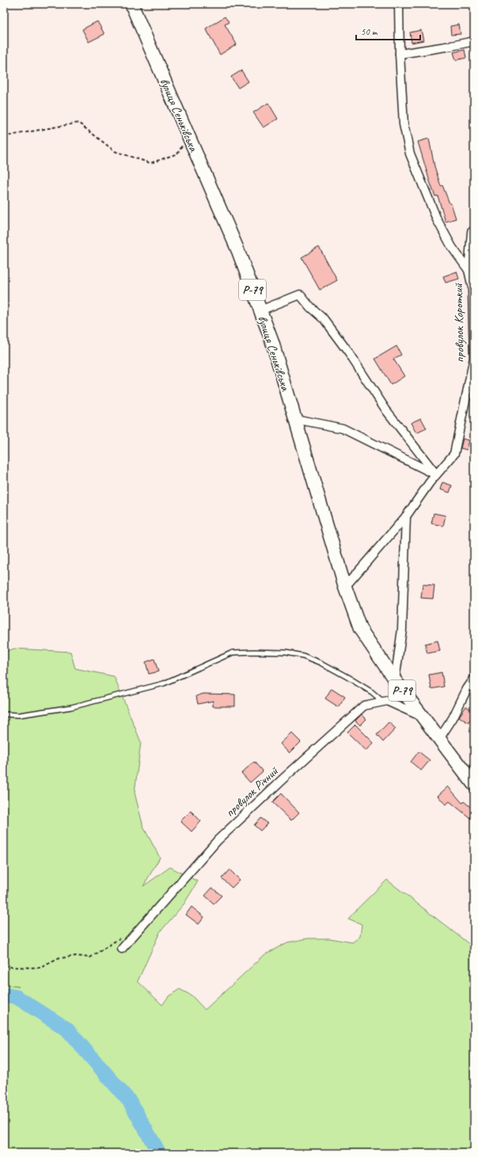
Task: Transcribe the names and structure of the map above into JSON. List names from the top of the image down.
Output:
{
  "streets": {
    "main road": ["вулиця Сенькiвська", "Р-79"],
    "street": ["провулок Короткий", "провулок Рiчний"]
  },
  "crossings": [
    ["вулиця Сенькiвська", "Р-79"],
    ["вулиця Сенькiвська", "провулок Короткий"],
    ["Р-79", "провулок Короткий"],
    ["Р-79", "провулок Рiчний"]
  ],
  "scale_bar": "50 m"
}
